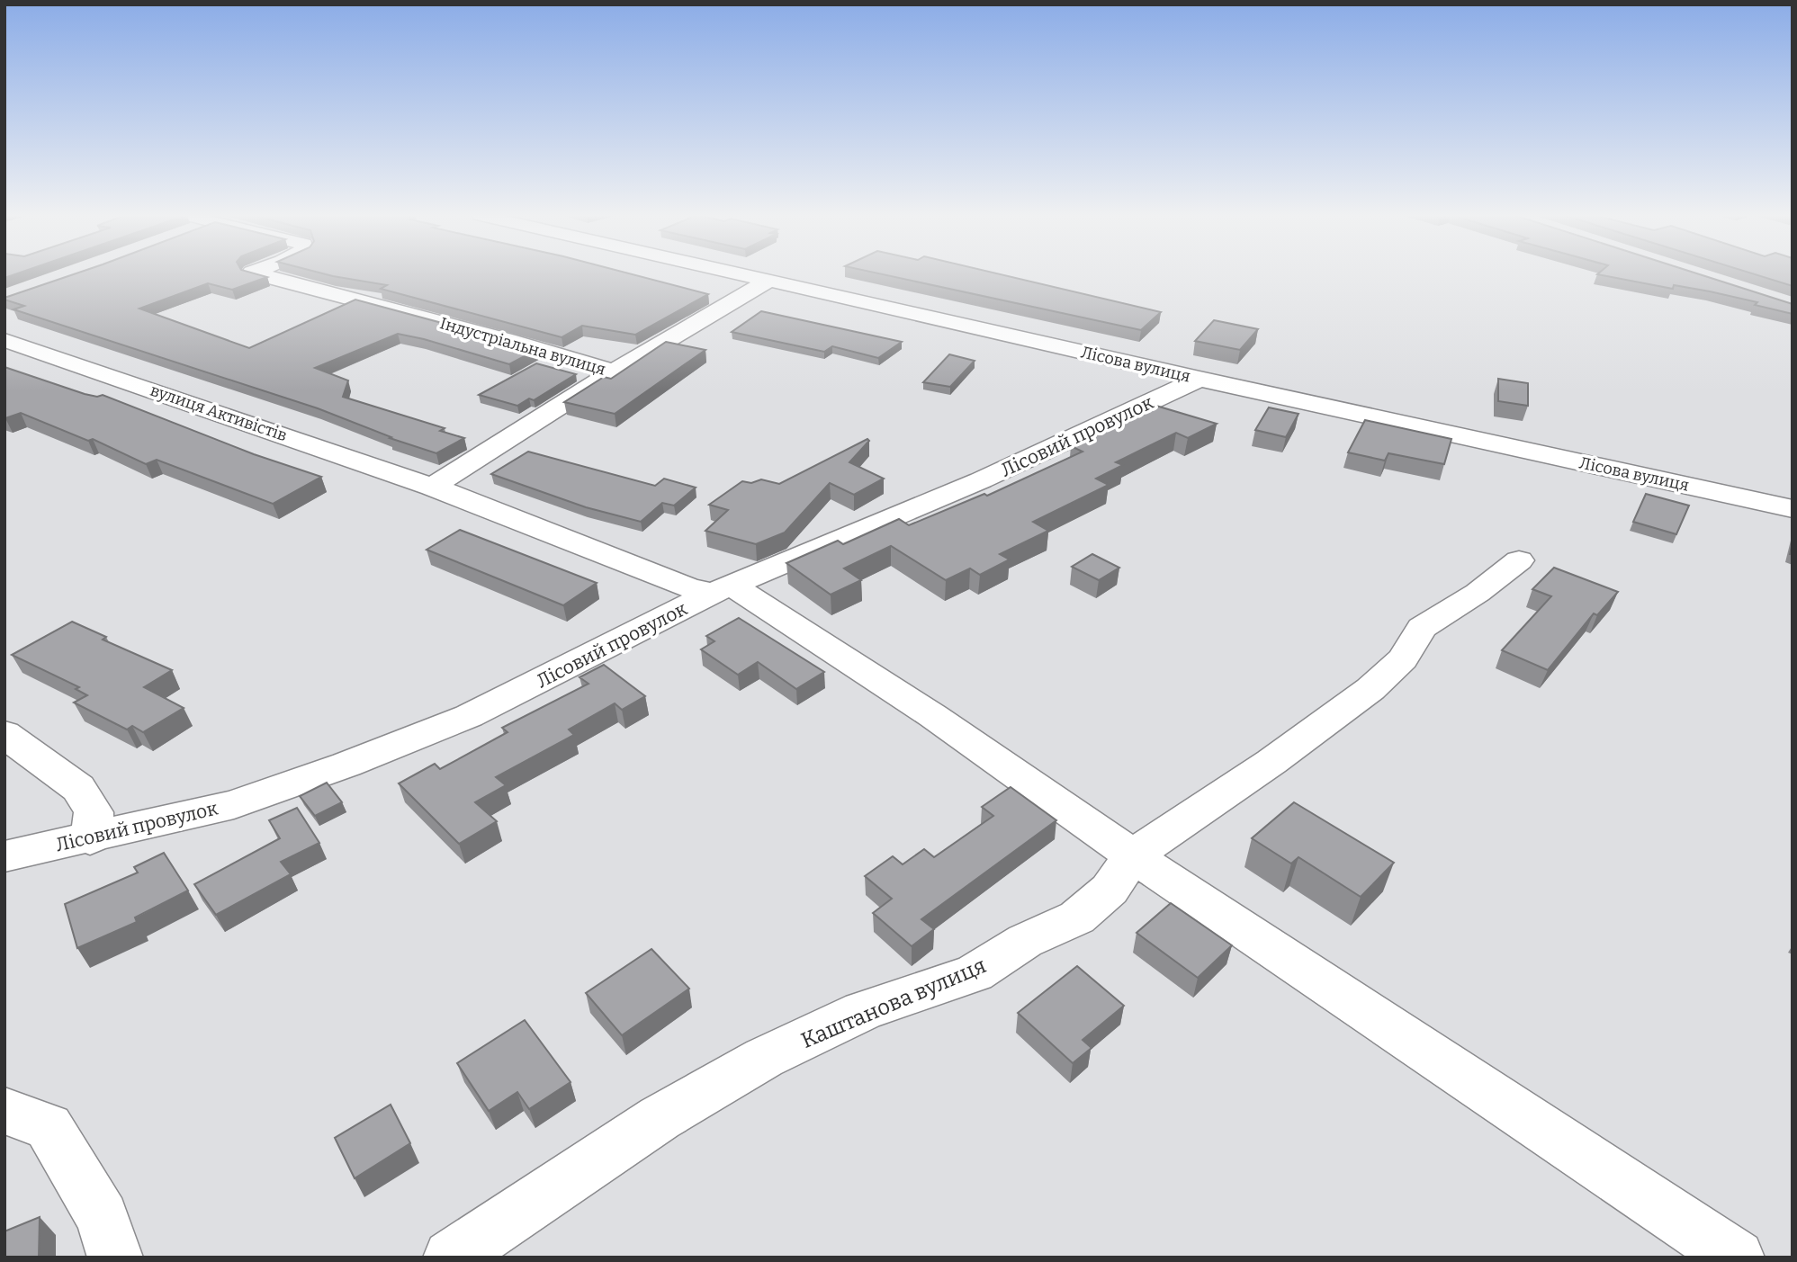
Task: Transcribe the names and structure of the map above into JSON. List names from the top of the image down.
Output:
{
  "streets": {
    "street": [
      "Індустріальна вулиця",
      "Лісова вулиця",
      "вулиця Активістів",
      "Лісовий провулок",
      "Каштанова вулиця"
    ]
  },
  "crossings": [
    ["Лісова вулиця", "Лісовий провулок"],
    ["вулиця Активістів", "Лісовий провулок"],
    ["вулиця Активістів", "Каштанова вулиця"]
  ]
}
